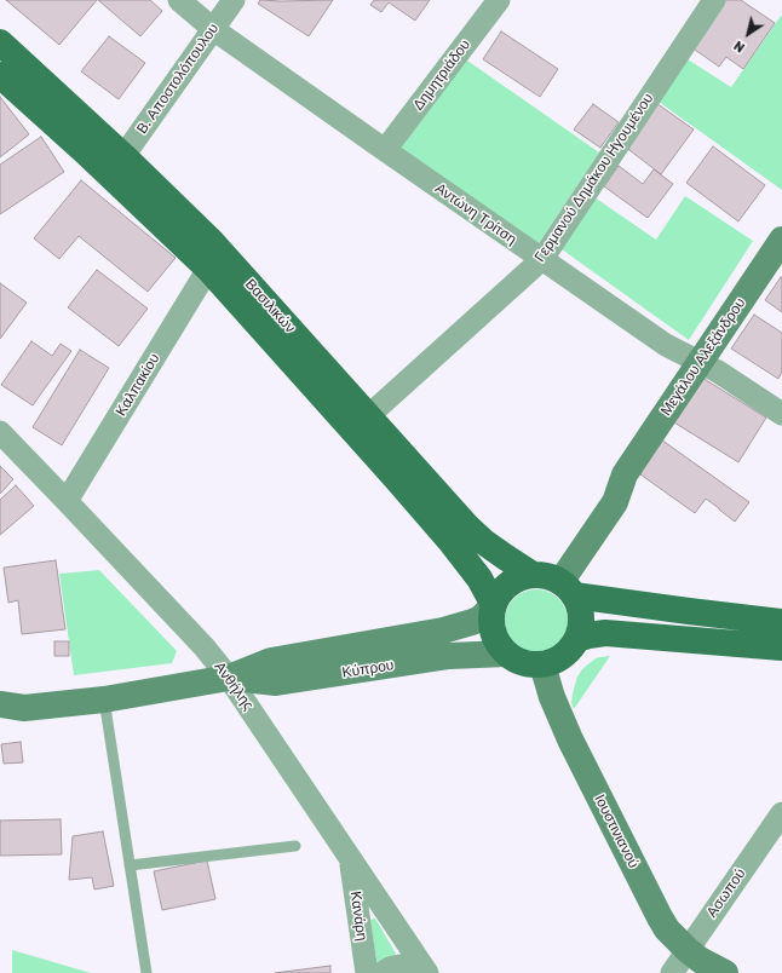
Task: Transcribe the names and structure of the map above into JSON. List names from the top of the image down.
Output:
{
  "streets": {
    "main road": ["Βασιλικών"],
    "street": [
      "Δημητριάδου",
      "Β. Αποστολόπουλου",
      "Γερμανού Δημάκου Ηγουμένου",
      "Αντώνη Τρίτση",
      "Μεγάλου Αλεξάνδρου",
      "Καλπακίου",
      "Κύπρου",
      "Ανθήλης",
      "Ιουστινιανού",
      "Ασωπού",
      "Κανάρη"
    ]
  },
  "crossings": [
    ["Δημητριάδου", "Αντώνη Τρίτση"],
    ["Β. Αποστολόπουλου", "Αντώνη Τρίτση"],
    ["Β. Αποστολόπουλου", "Βασιλικών"],
    ["Γερμανού Δημάκου Ηγουμένου", "Αντώνη Τρίτση"],
    ["Γερμανού Δημάκου Ηγουμένου", "Βασιλικών"],
    ["Αντώνη Τρίτση", "Μεγάλου Αλεξάνδρου"],
    ["Βασιλικών", "Μεγάλου Αλεξάνδρου"],
    ["Βασιλικών", "Καλπακίου"],
    ["Βασιλικών", "Κύπρου"],
    ["Βασιλικών", "Ιουστινιανού"],
    ["Μεγάλου Αλεξάνδρου", "Κύπρου"],
    ["Μεγάλου Αλεξάνδρου", "Ιουστινιανού"],
    ["Καλπακίου", "Ανθήλης"],
    ["Κύπρου", "Ανθήλης"],
    ["Κύπρου", "Ιουστινιανού"],
    ["Ανθήλης", "Κανάρη"],
    ["Ιουστινιανού", "Ασωπού"]
  ],
  "north": "bottom left"
}
